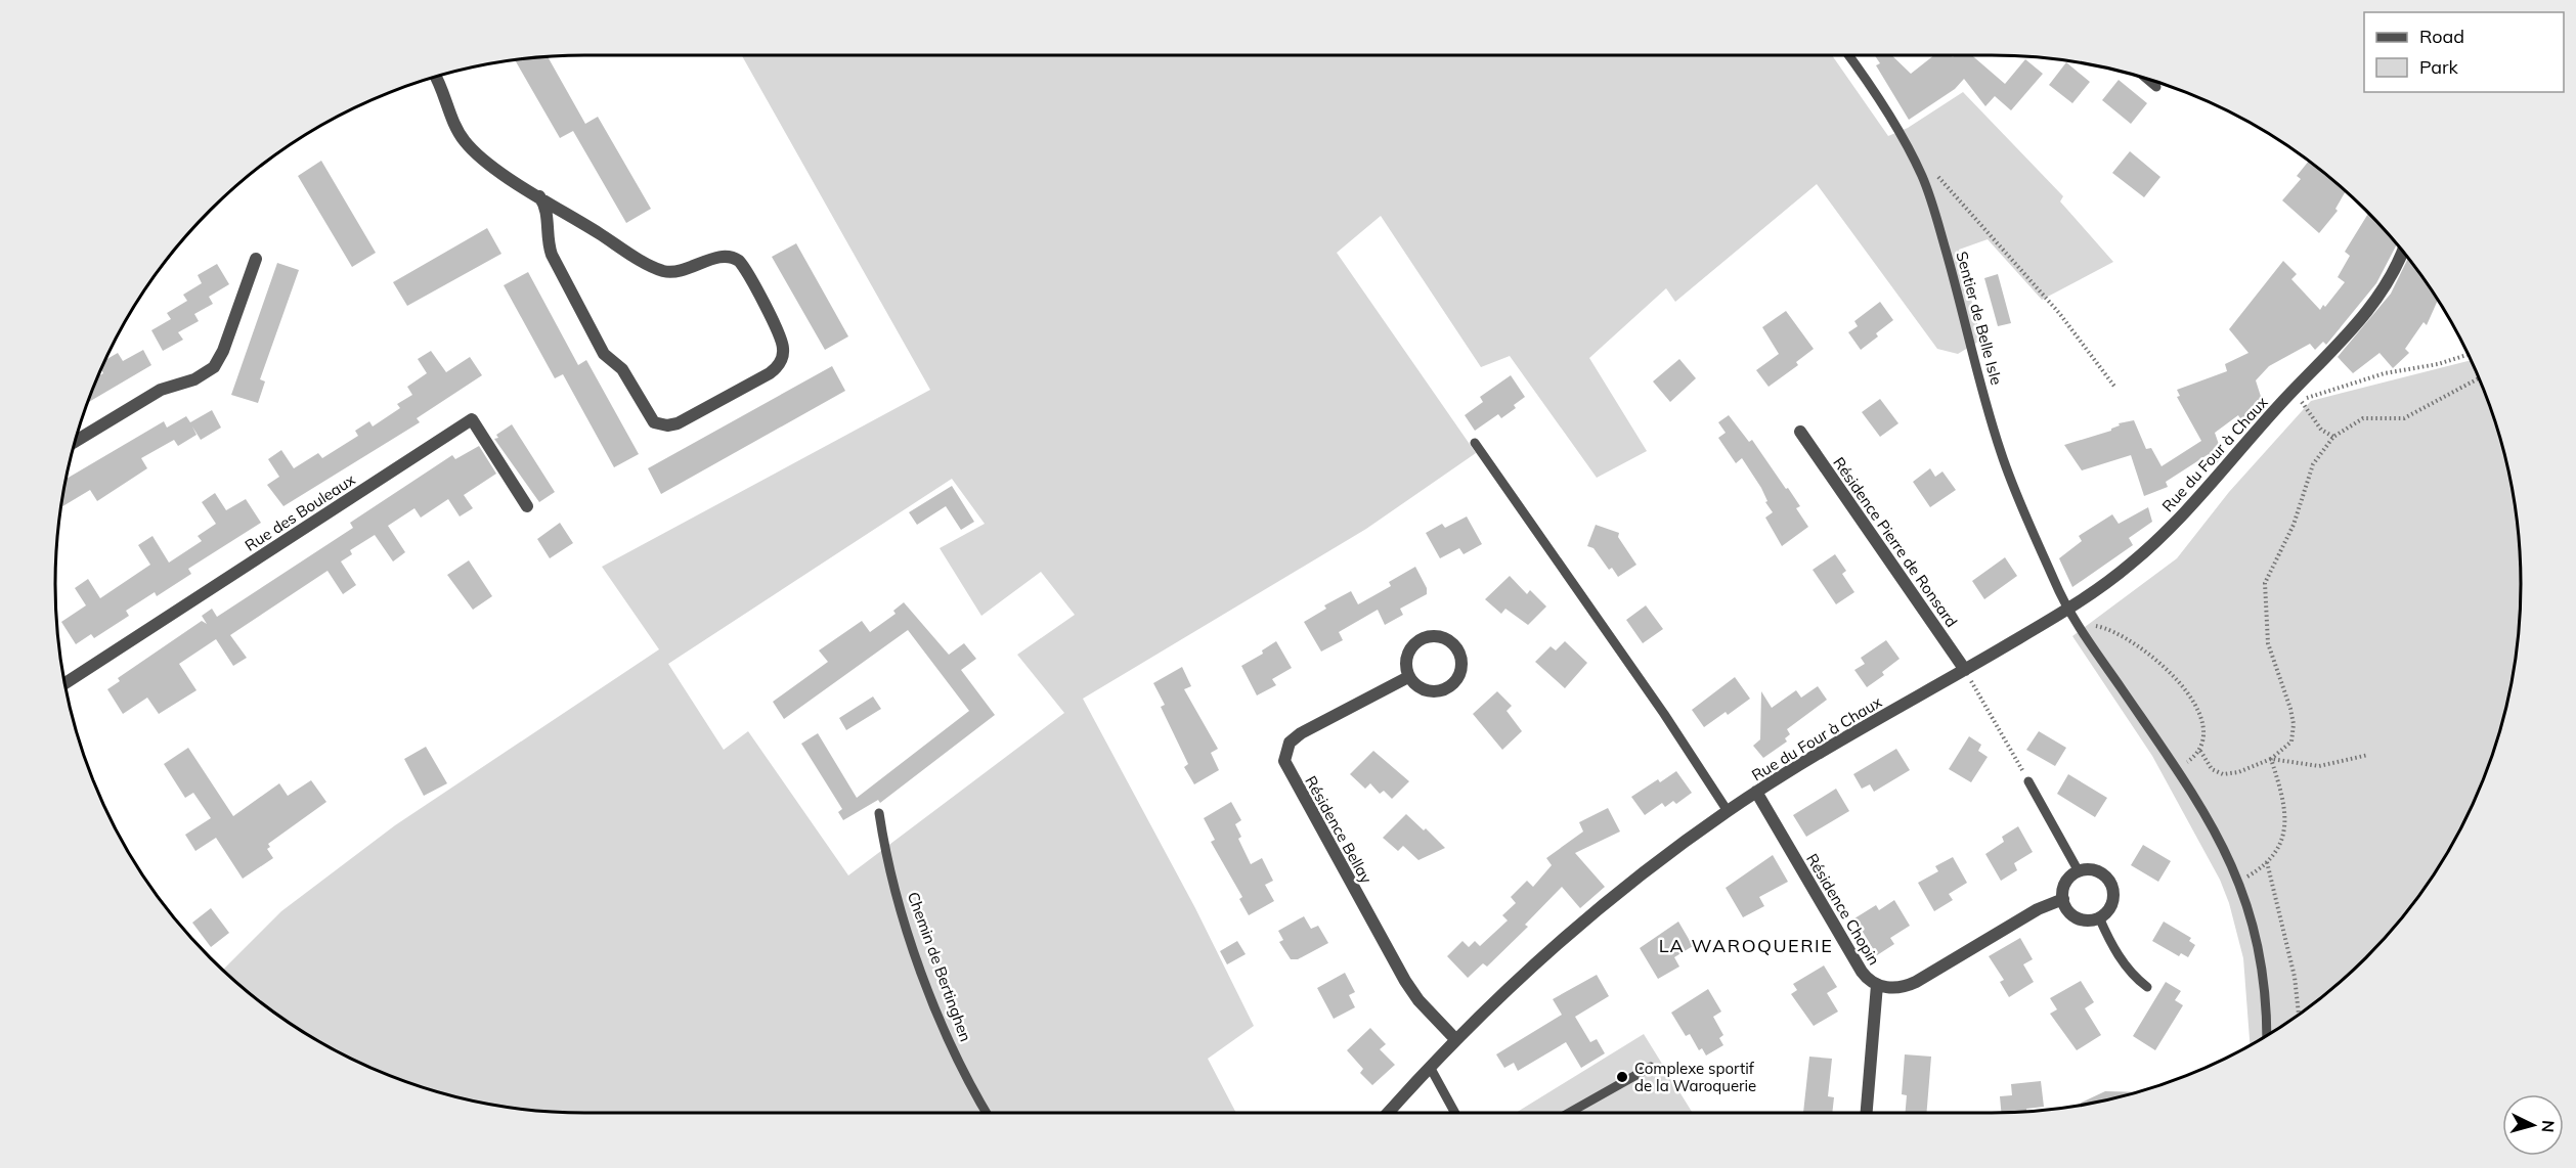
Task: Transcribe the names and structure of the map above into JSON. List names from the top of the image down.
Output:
{
  "streets": {
    "street": [
      "Rue du Four à Chaux",
      "Rue des Bouleaux",
      "Résidence Pierre de Ronsard",
      "Résidence Bellay",
      "Résidence Chopin"
    ],
    "lane": ["Sentier de Belle Isle", "Chemin de Bertinghen"]
  },
  "crossings": [
    ["Sentier de Belle Isle", "Rue du Four à Chaux"],
    ["Rue du Four à Chaux", "Résidence Pierre de Ronsard"],
    ["Rue du Four à Chaux", "Résidence Bellay"],
    ["Rue du Four à Chaux", "Résidence Chopin"]
  ],
  "districts": ["LA WAROQUERIE"],
  "places": ["Complexe sportif de la Waroquerie"],
  "legend": ["Road", "Park"],
  "north": "right"
}
